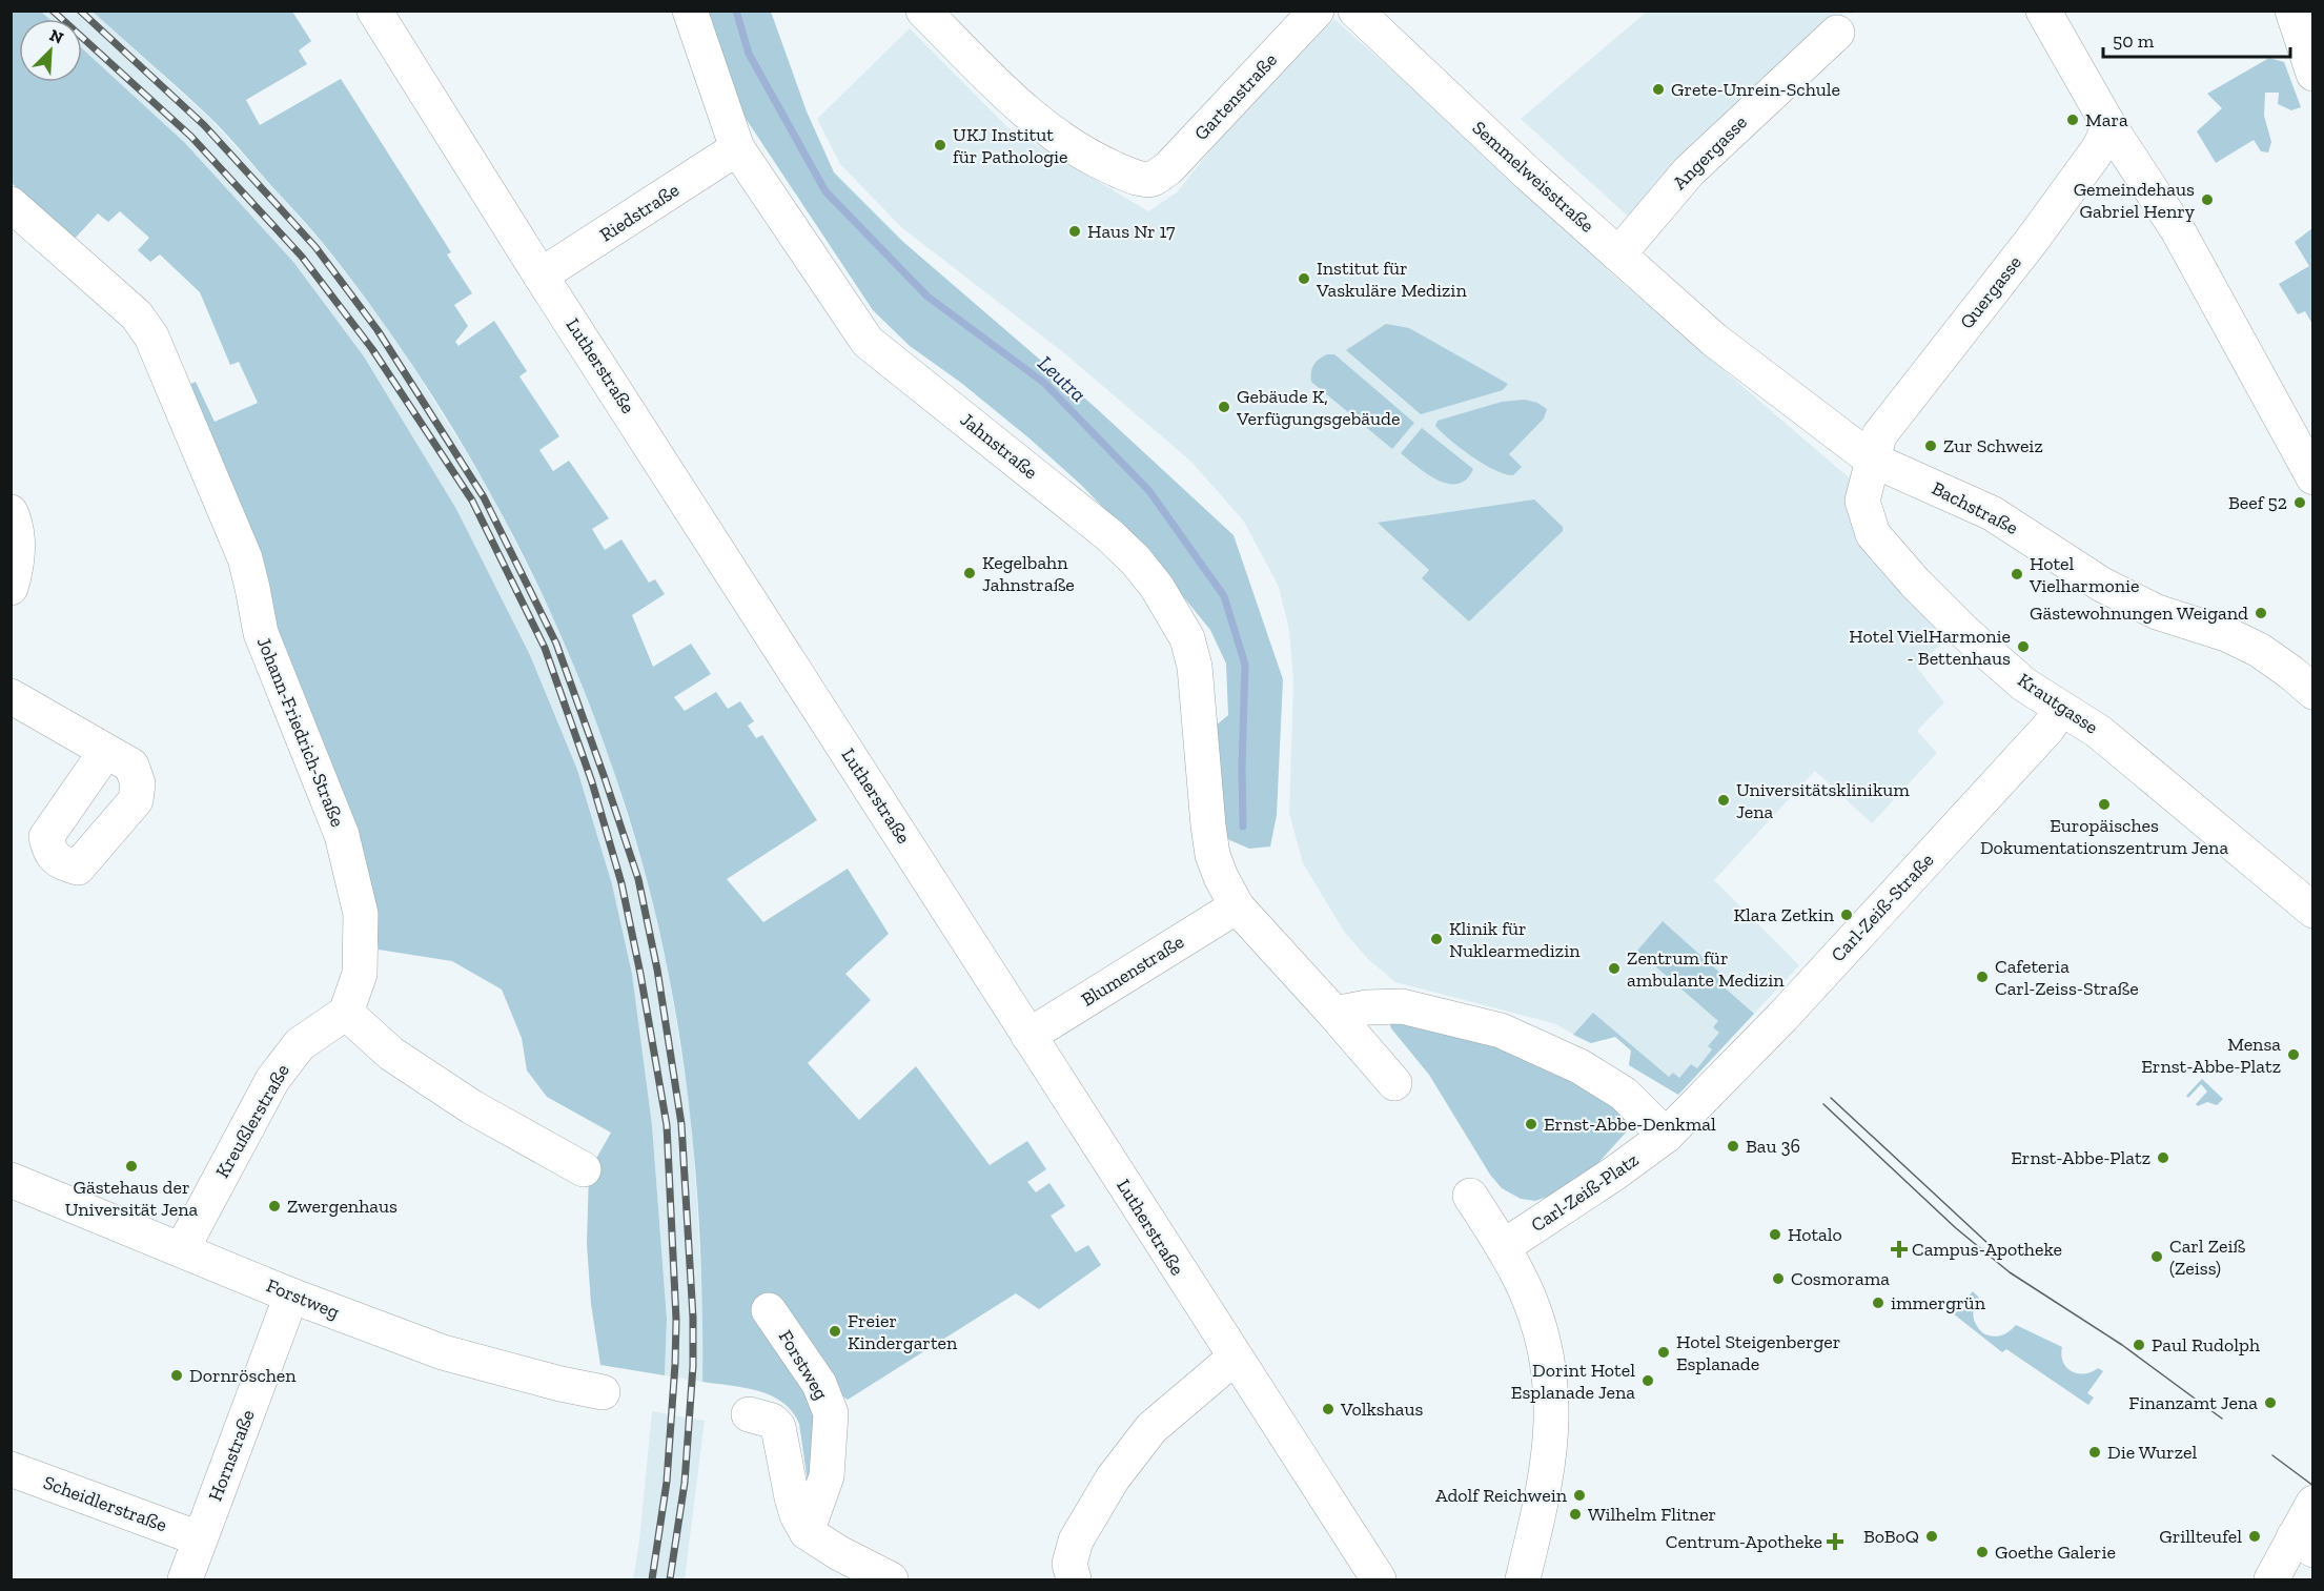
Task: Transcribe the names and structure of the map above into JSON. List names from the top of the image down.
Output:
{
  "streets": {
    "street": [
      "Gartenstraße",
      "Angergasse",
      "Semmelweisstraße",
      "Riedstraße",
      "Quergasse",
      "Lutherstraße",
      "Jahnstraße",
      "Bachstraße",
      "Krautgasse",
      "Johann-Friedrich-Straße",
      "Carl-Zeiß-Straße",
      "Blumenstraße",
      "Kreußlerstraße",
      "Carl-Zeiß-Platz",
      "Forstweg",
      "Hornstraße",
      "Scheidlerstraße"
    ]
  },
  "crossings": [
    ["Angergasse", "Semmelweisstraße"],
    ["Semmelweisstraße", "Bachstraße"],
    ["Riedstraße", "Lutherstraße"],
    ["Riedstraße", "Jahnstraße"],
    ["Quergasse", "Bachstraße"],
    ["Quergasse", "Krautgasse"],
    ["Lutherstraße", "Blumenstraße"],
    ["Jahnstraße", "Blumenstraße"],
    ["Bachstraße", "Krautgasse"],
    ["Krautgasse", "Carl-Zeiß-Straße"],
    ["Johann-Friedrich-Straße", "Kreußlerstraße"],
    ["Carl-Zeiß-Straße", "Carl-Zeiß-Platz"],
    ["Kreußlerstraße", "Forstweg"],
    ["Forstweg", "Hornstraße"],
    ["Hornstraße", "Scheidlerstraße"]
  ],
  "water": ["Leutra"],
  "places": {
    "other": [
      "Grete-Unrein-Schule",
      "Mara",
      "UKJ Institut für Pathologie",
      "Gemeindehaus Gabriel Henry",
      "Haus Nr 17",
      "Institut für Vaskuläre Medizin",
      "Gebäude K, Verfügungsgebäude",
      "Zur Schweiz",
      "Beef 52",
      "Kegelbahn Jahnstraße",
      "Hotel Vielharmonie",
      "Gästewohnungen Weigand",
      "Hotel VielHarmonie - Bettenhaus",
      "Universitätsklinikum Jena",
      "Europäisches Dokumentationszentrum Jena",
      "Klara Zetkin",
      "Klinik für Nuklearmedizin",
      "Zentrum für ambulante Medizin",
      "Cafeteria Carl-Zeiss-Straße",
      "Mensa Ernst-Abbe-Platz",
      "Ernst-Abbe-Denkmal",
      "Bau 36",
      "Ernst-Abbe-Platz",
      "Gästehaus der Universität Jena",
      "Zwergenhaus",
      "Hotalo",
      "Carl Zeiß (Zeiss)",
      "Cosmorama",
      "immergrün",
      "Freier Kindergarten",
      "Paul Rudolph",
      "Hotel Steigenberger Esplanade",
      "Dornröschen",
      "Dorint Hotel Esplanade Jena",
      "Finanzamt Jena",
      "Volkshaus",
      "Die Wurzel",
      "Adolf Reichwein",
      "Wilhelm Flitner",
      "BoBoQ",
      "Grillteufel",
      "Goethe Galerie"
    ],
    "health": ["Campus-Apotheke", "Centrum-Apotheke"]
  },
  "scale_bar": "50 m",
  "north": "top right"
}
